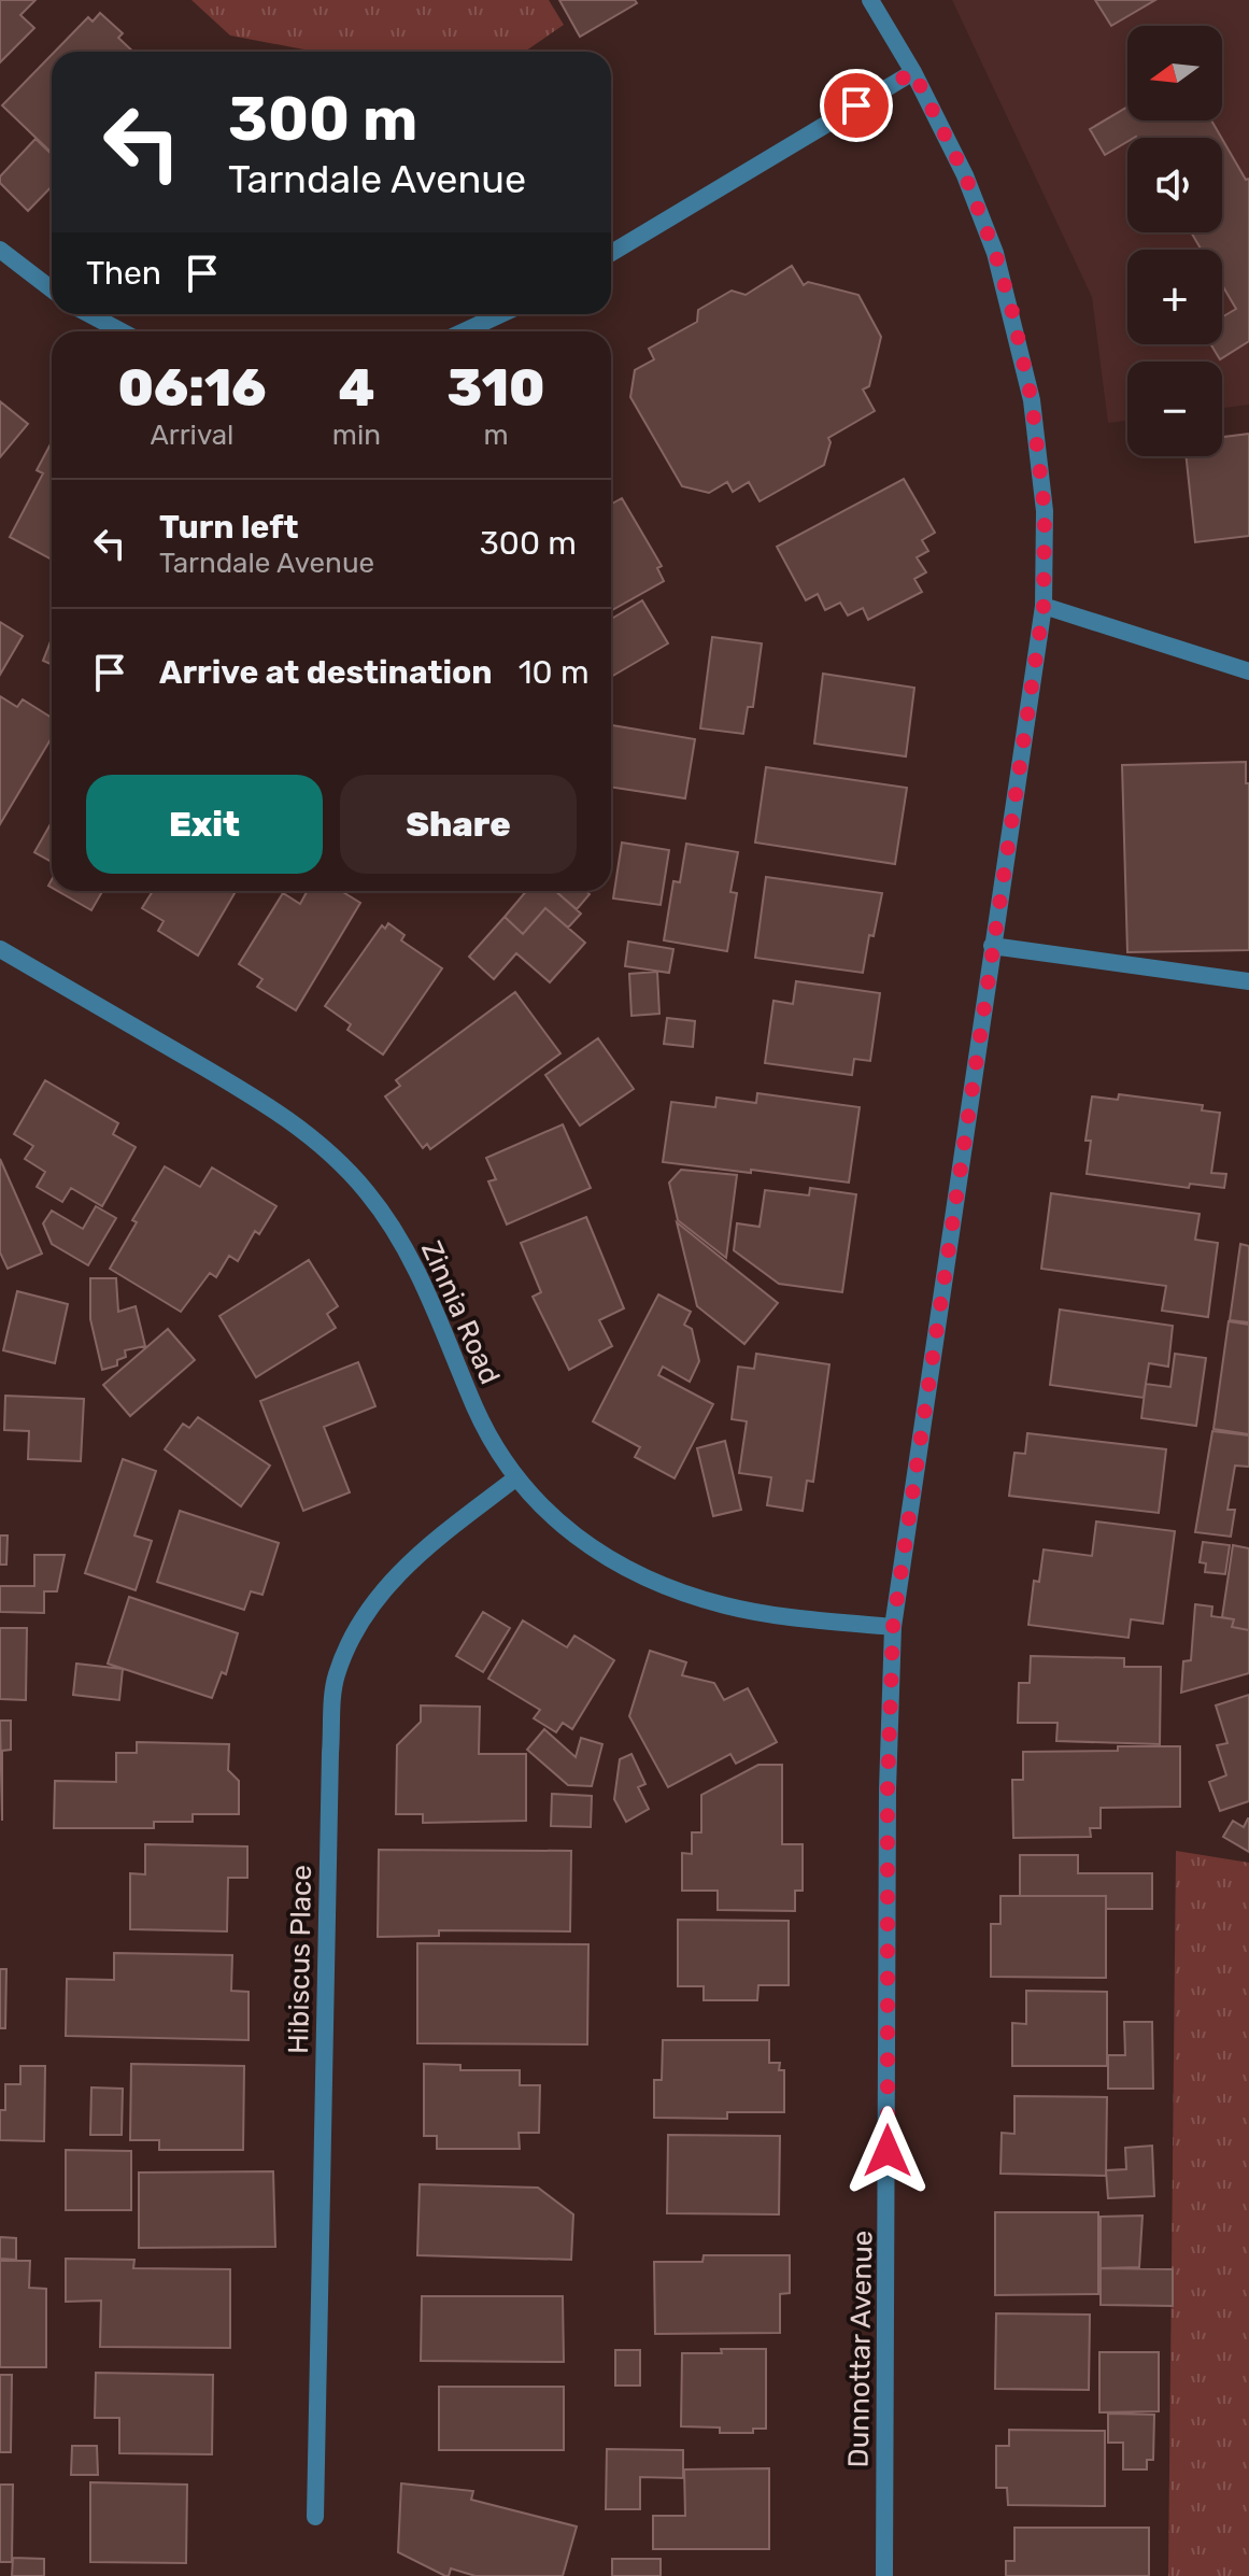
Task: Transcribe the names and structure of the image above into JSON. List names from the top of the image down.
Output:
{
  "streets": {
    "street": ["Zinnia Road", "Hibiscus Place", "Dunnottar Avenue"]
  },
  "crossings": [
    ["Zinnia Road", "Hibiscus Place"],
    ["Zinnia Road", "Dunnottar Avenue"]
  ],
  "north": "left",
  "page": {
    "map_buttons": ["+", "−"],
    "turn": ["300 m", "Tarndale Avenue"],
    "then": "Then",
    "eta": [
      "06:16",
      "Arrival",
      "4",
      "min",
      "310",
      "m"
    ],
    "list": [
      {
        "name": "Turn left",
        "note": "Tarndale Avenue",
        "value": "300 m"
      },
      {
        "name": "Arrive at destination",
        "value": "10 m"
      }
    ],
    "buttons": ["Exit", "Share"]
  }
}
